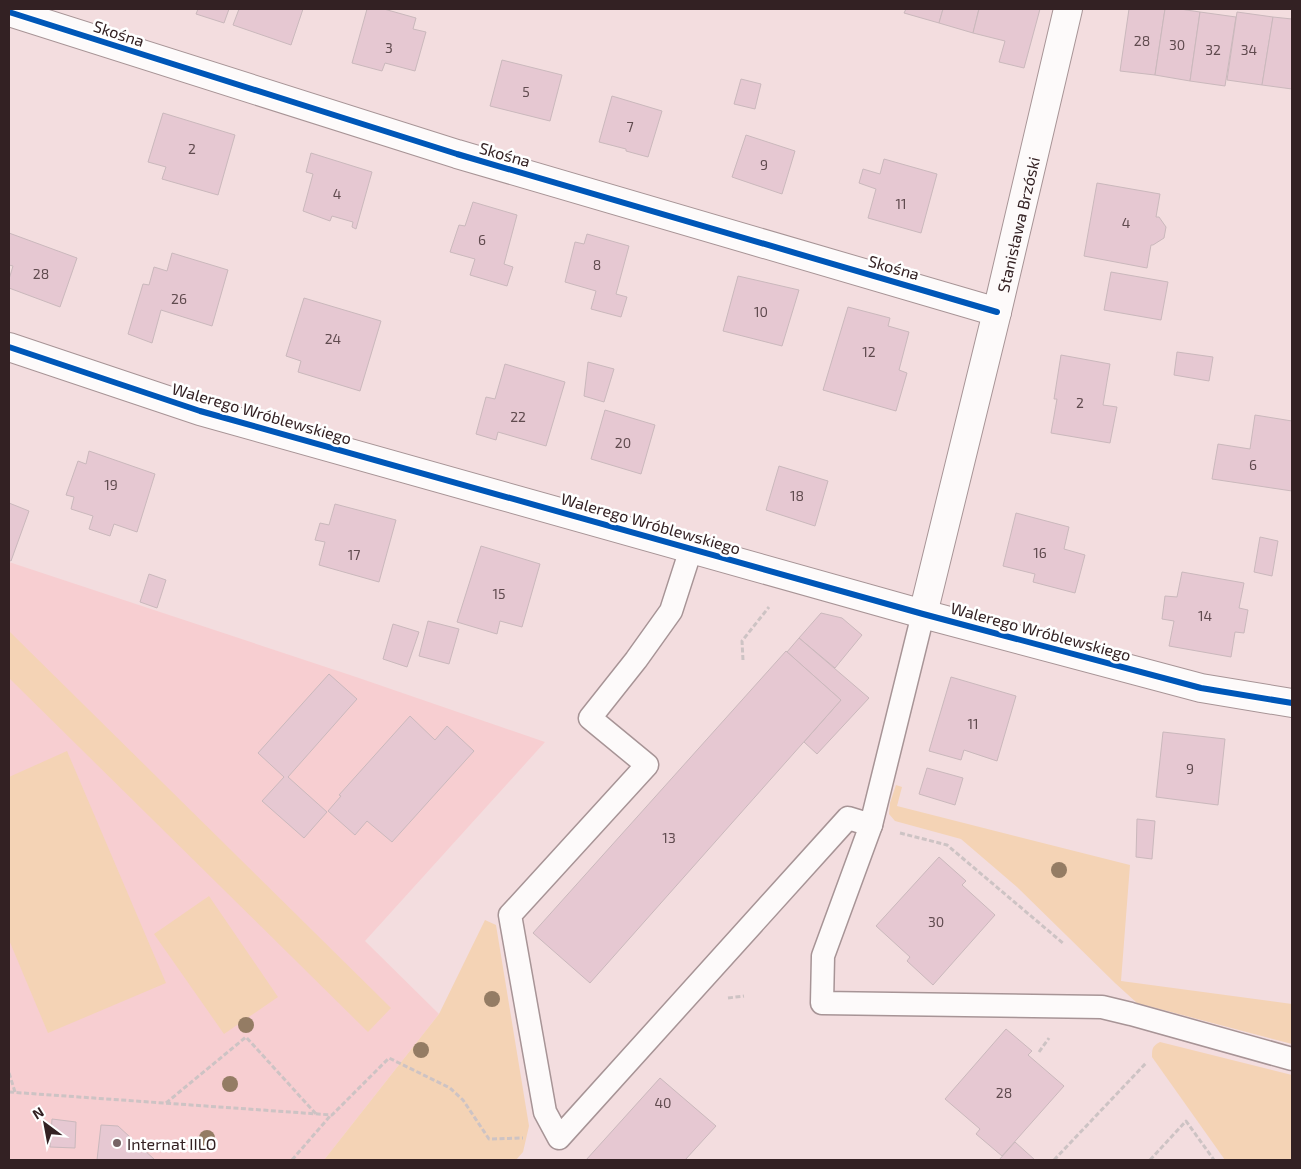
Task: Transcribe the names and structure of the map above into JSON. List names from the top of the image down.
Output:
{
  "streets": {
    "street": ["Skośna", "Stanisława Brzóski", "Walerego Wróblewskiego"]
  },
  "crossings": [
    ["Skośna", "Stanisława Brzóski"],
    ["Stanisława Brzóski", "Walerego Wróblewskiego"]
  ],
  "places": ["Internat IILO"],
  "house_numbers": [
    "28",
    "30",
    "3",
    "32",
    "34",
    "5",
    "7",
    "2",
    "9",
    "4",
    "11",
    "4",
    "6",
    "8",
    "28",
    "26",
    "10",
    "24",
    "12",
    "2",
    "22",
    "20",
    "6",
    "19",
    "18",
    "16",
    "17",
    "15",
    "14",
    "11",
    "9",
    "13",
    "30",
    "28",
    "40"
  ],
  "north": "top left"
}
